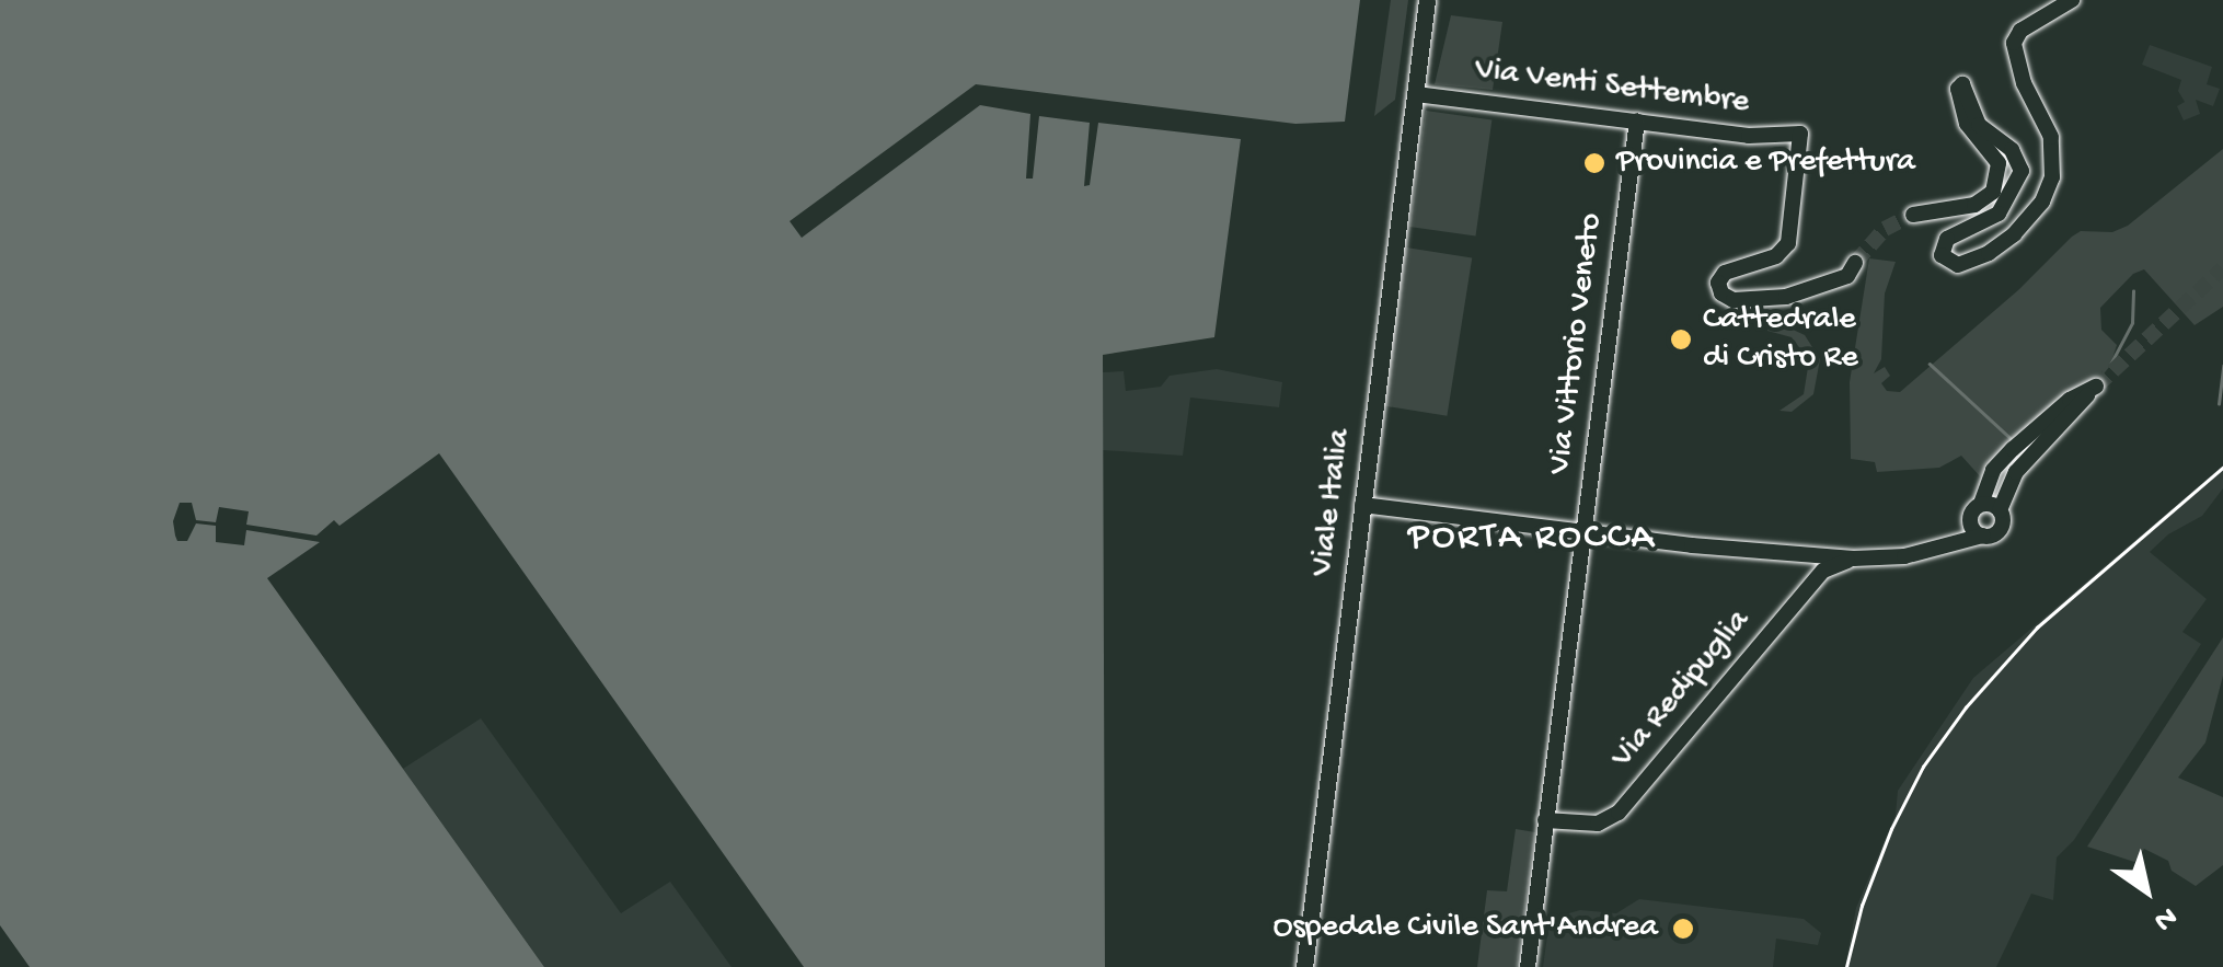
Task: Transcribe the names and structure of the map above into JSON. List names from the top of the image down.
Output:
{
  "streets": {
    "main road": ["Viale Italia"],
    "street": ["Via Venti Settembre", "Via Vittorio Veneto", "Via Redipuglia"]
  },
  "crossings": [
    ["Via Venti Settembre", "Via Vittorio Veneto"],
    ["Via Venti Settembre", "Viale Italia"],
    ["Via Vittorio Veneto", "Via Redipuglia"]
  ],
  "districts": ["PORTA ROCCA"],
  "places": ["Provincia e Prefettura", "Cattedrale di Cristo Re", "Ospedale Civile Sant'Andrea"],
  "north": "bottom right"
}
